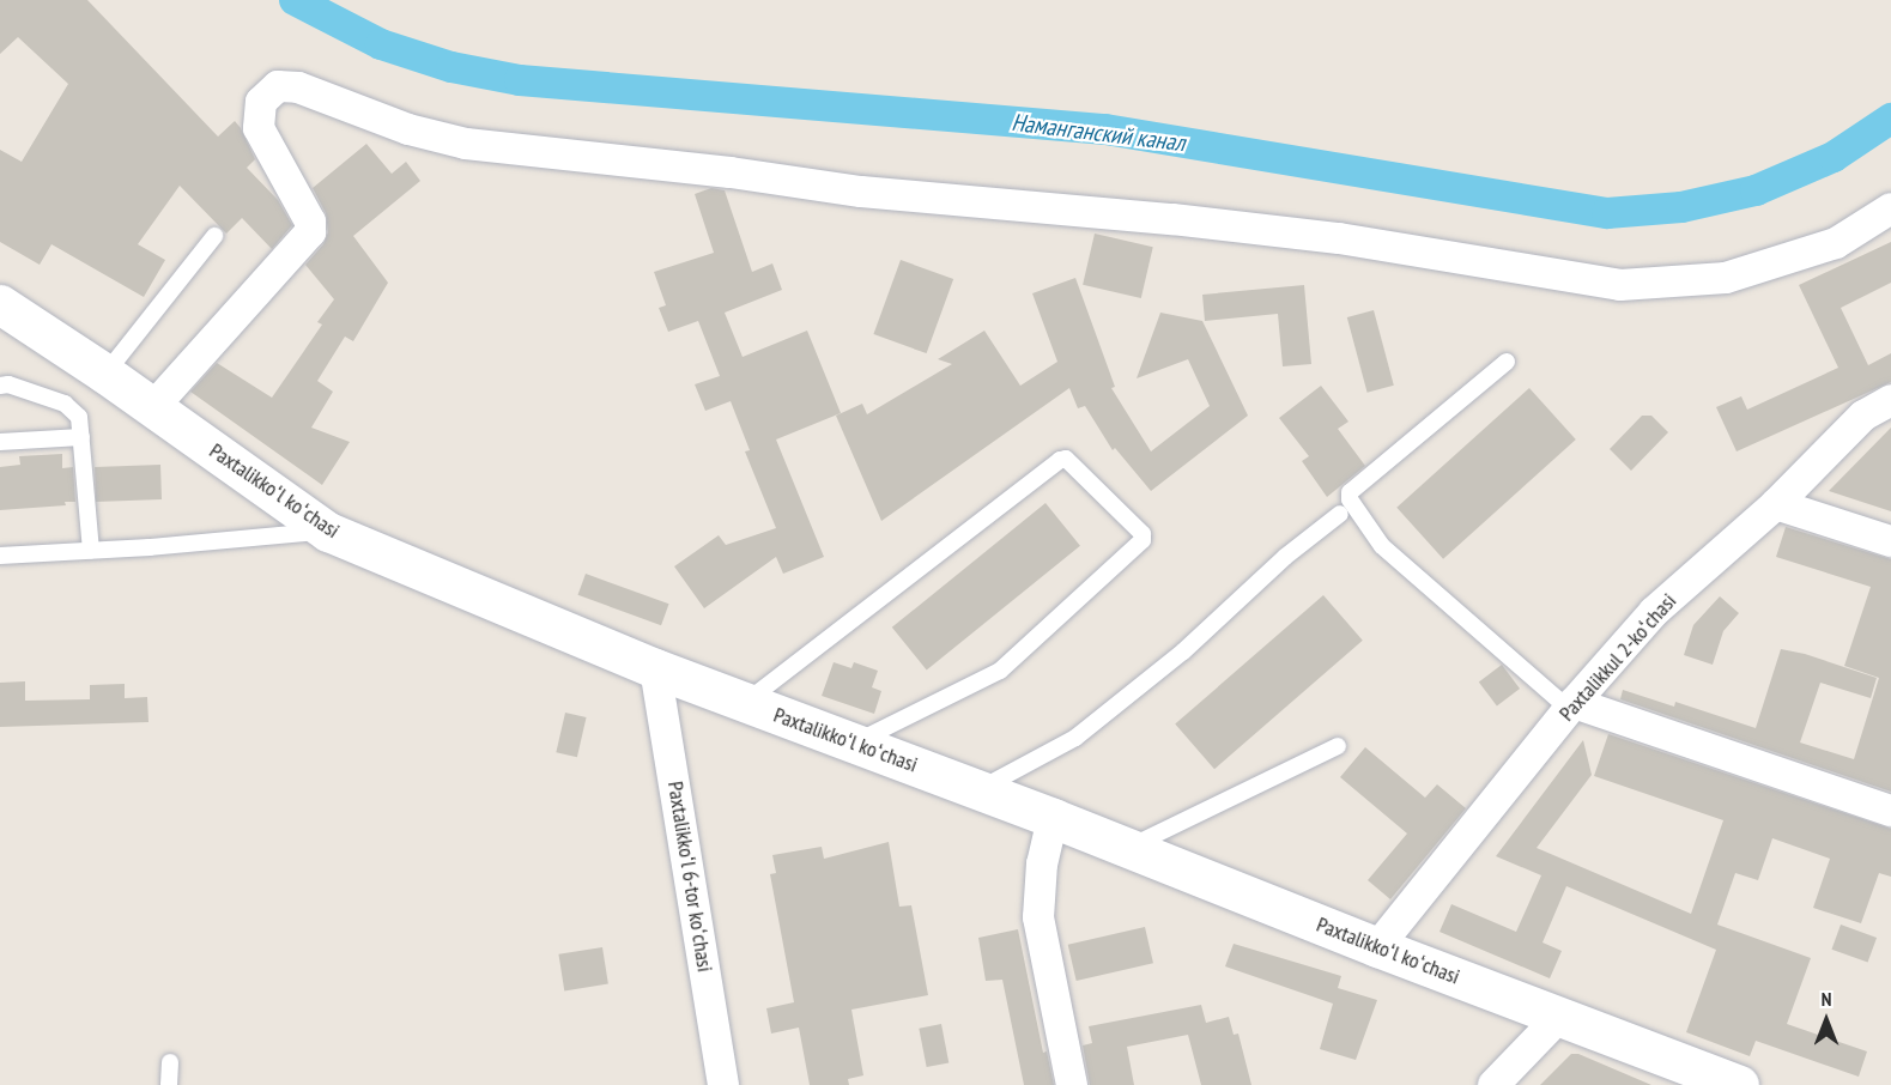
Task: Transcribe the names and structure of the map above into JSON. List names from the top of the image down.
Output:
{
  "streets": {
    "street": ["Paxtalikkoʻl koʻchasi", "Paxtalikkul 2-koʻchasi", "Paxtalikkoʻl 6-tor koʻchasi"]
  },
  "crossings": [
    ["Paxtalikkoʻl koʻchasi", "Paxtalikkul 2-koʻchasi"],
    ["Paxtalikkoʻl koʻchasi", "Paxtalikkoʻl 6-tor koʻchasi"]
  ],
  "water": ["Наманганский канал"],
  "north": "top"
}
